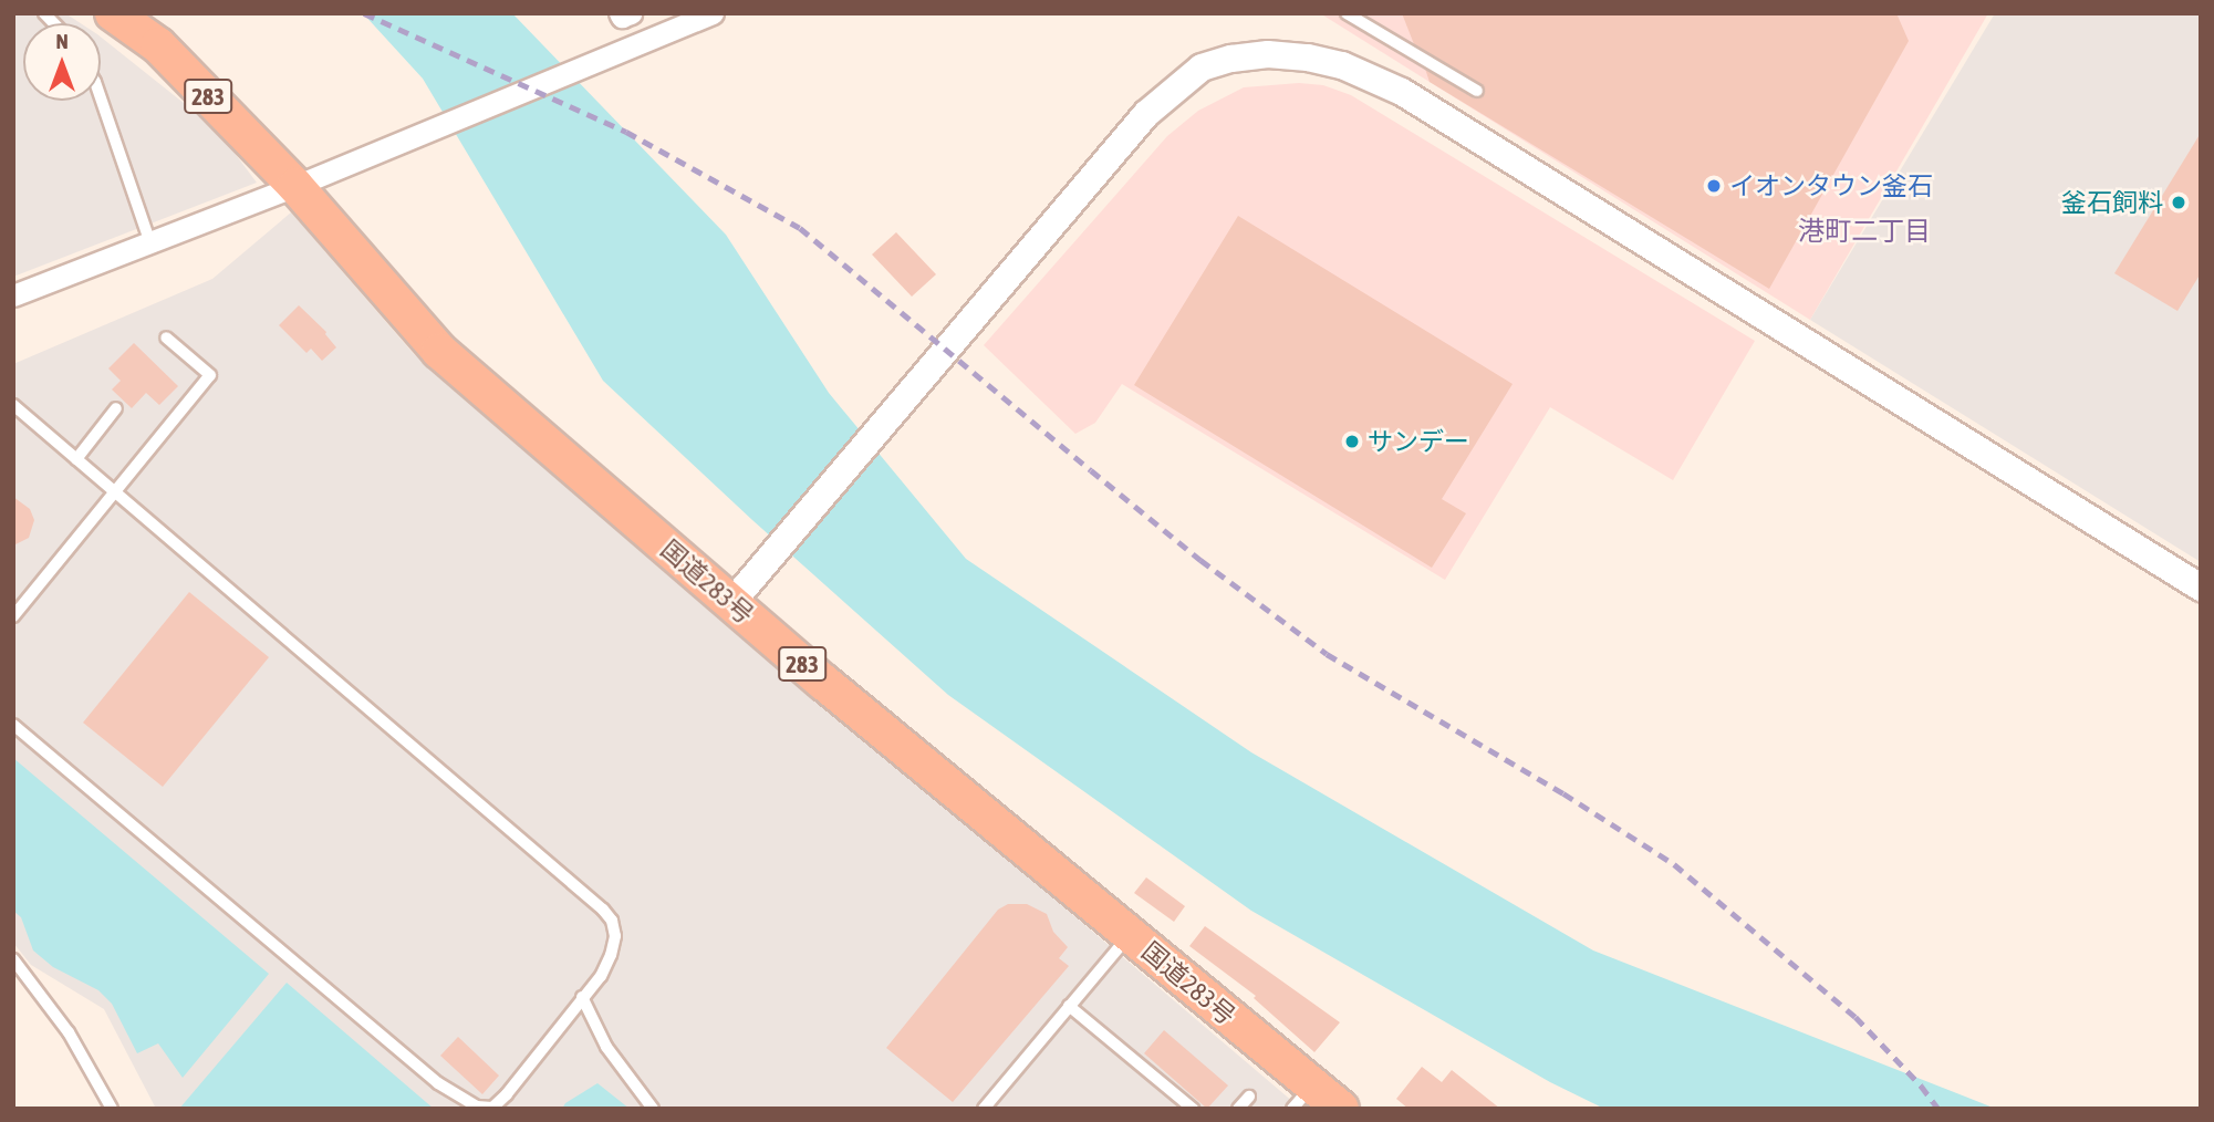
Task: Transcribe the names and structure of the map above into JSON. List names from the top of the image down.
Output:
{
  "streets": {
    "highway": ["283", "国道283号"]
  },
  "districts": ["港町二丁目"],
  "places": ["イオンタウン釜石", "釜石飼料", "サンデー"],
  "north": "top"
}
